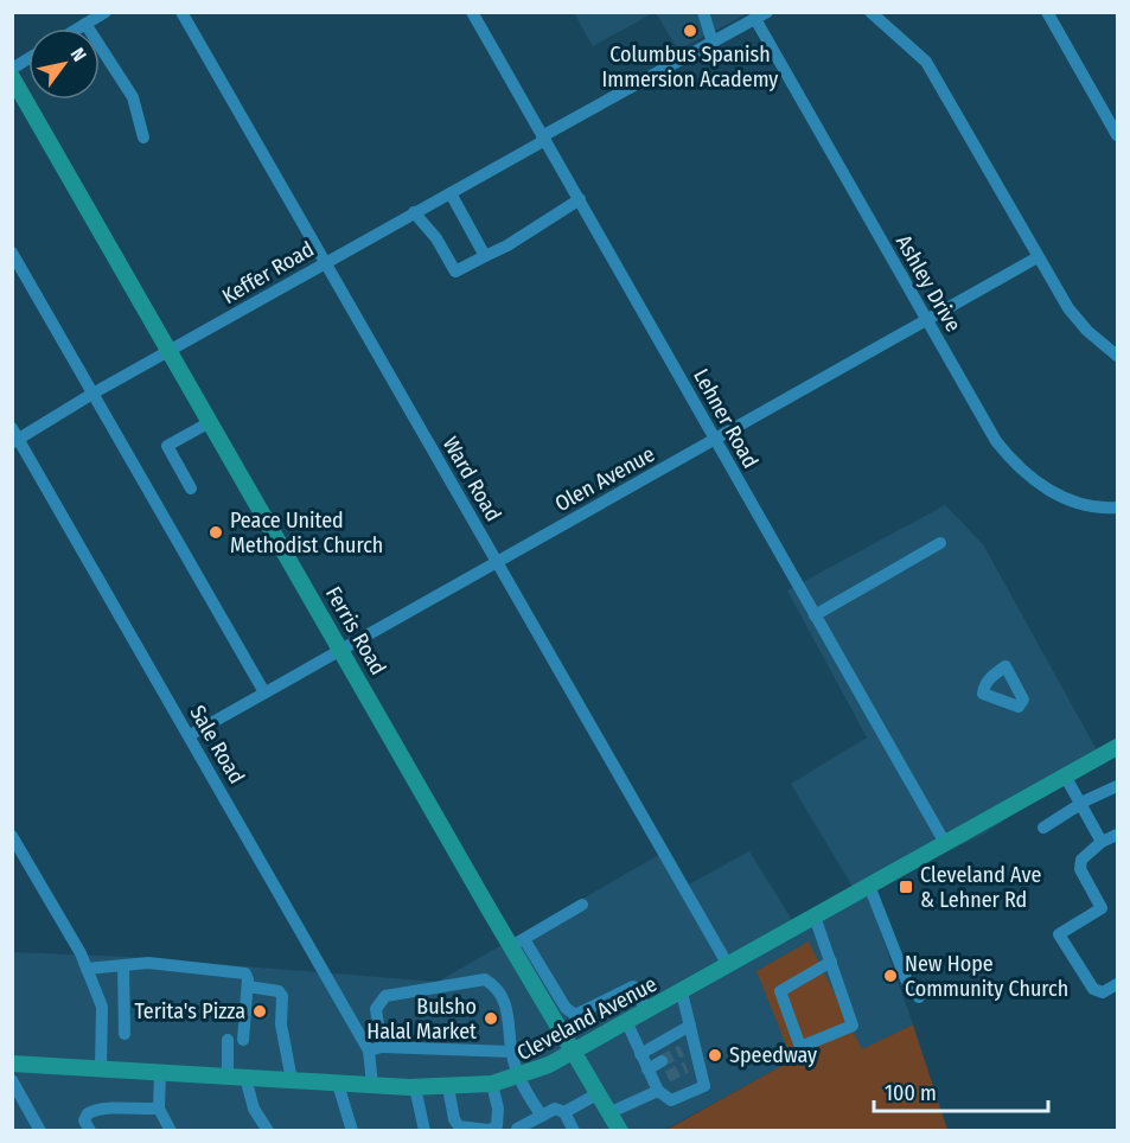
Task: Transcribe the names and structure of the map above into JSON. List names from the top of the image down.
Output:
{
  "streets": {
    "main road": ["Ferris Road", "Cleveland Avenue"],
    "street": [
      "Keffer Road",
      "Ashley Drive",
      "Lehner Road",
      "Ward Road",
      "Olen Avenue",
      "Sale Road"
    ]
  },
  "crossings": [
    ["Keffer Road", "Ashley Drive"],
    ["Keffer Road", "Lehner Road"],
    ["Keffer Road", "Ward Road"],
    ["Keffer Road", "Ferris Road"],
    ["Keffer Road", "Sale Road"],
    ["Ashley Drive", "Olen Avenue"],
    ["Lehner Road", "Olen Avenue"],
    ["Lehner Road", "Cleveland Avenue"],
    ["Ward Road", "Olen Avenue"],
    ["Ward Road", "Cleveland Avenue"],
    ["Olen Avenue", "Ferris Road"],
    ["Olen Avenue", "Sale Road"],
    ["Ferris Road", "Cleveland Avenue"],
    ["Sale Road", "Cleveland Avenue"]
  ],
  "places": {
    "other": [
      "Columbus Spanish Immersion Academy",
      "Peace United Methodist Church",
      "New Hope Community Church",
      "Terita's Pizza",
      "Bulsho Halal Market",
      "Speedway"
    ],
    "transit": ["Cleveland Ave & Lehner Rd"]
  },
  "scale_bar": "100 m",
  "north": "top right"
}
